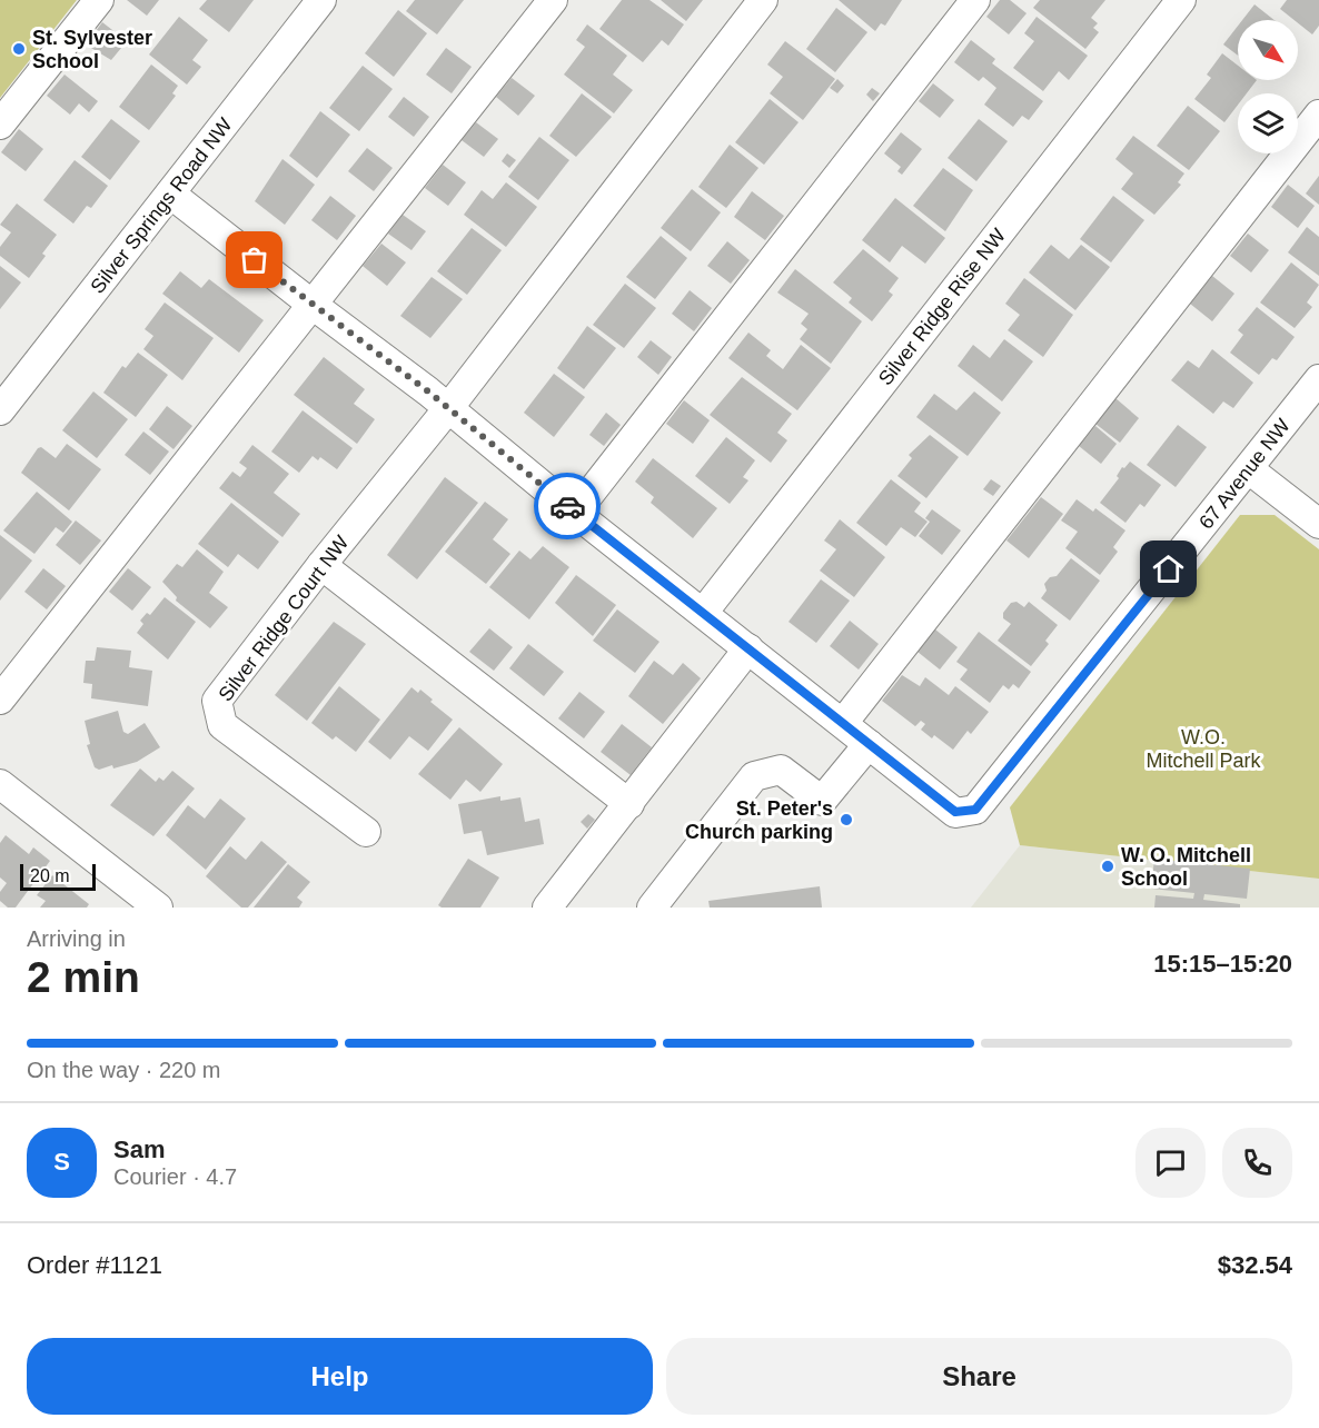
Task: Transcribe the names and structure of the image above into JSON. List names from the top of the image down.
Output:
{
  "streets": {
    "street": [
      "Silver Springs Road NW",
      "Silver Ridge Rise NW",
      "67 Avenue NW",
      "Silver Ridge Court NW"
    ]
  },
  "parks": ["W.O. Mitchell Park"],
  "places": ["St. Sylvester School", "St. Peter's Church parking", "W. O. Mitchell School"],
  "scale_bar": "20 m",
  "north": "bottom right",
  "page": {
    "scale": "20 m",
    "heading": ["2 min", "Arriving in", "15:15–15:20"],
    "panel": [
      "Sam",
      "Courier · 4.7",
      "Order #1121",
      "$32.54"
    ],
    "bar": "On the way · 220 m",
    "round": "S",
    "buttons": ["Help", "Share"]
  }
}
